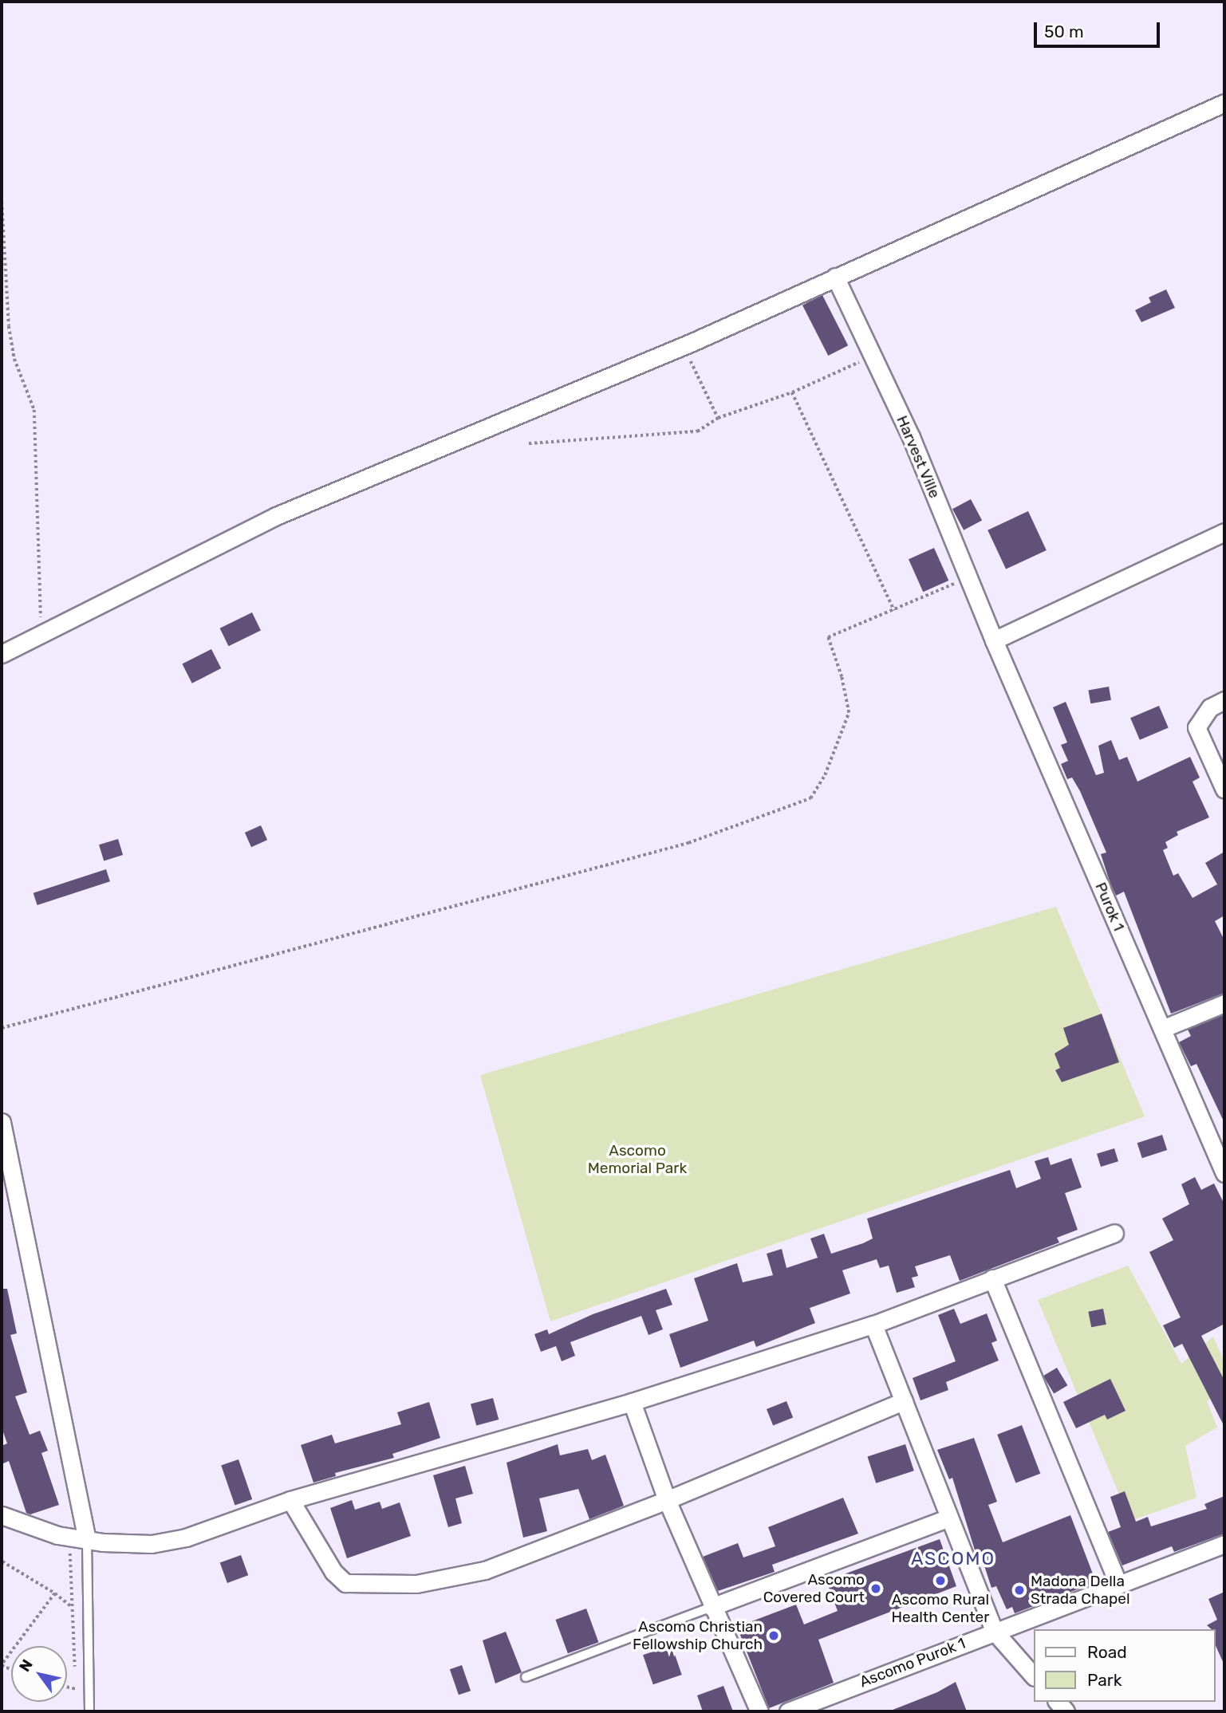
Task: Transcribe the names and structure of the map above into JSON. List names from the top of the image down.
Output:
{
  "streets": {
    "street": ["Harvest Ville", "Purok 1", "Ascomo Purok 1"]
  },
  "crossings": [
    ["Harvest Ville", "Purok 1"]
  ],
  "districts": ["ASCOMO"],
  "parks": ["Ascomo Memorial Park"],
  "places": [
    "Ascomo Rural Health Center",
    "Ascomo Covered Court",
    "Madona Della Strada Chapel",
    "Ascomo Christian Fellowship Church"
  ],
  "legend": ["Road", "Park"],
  "scale_bar": "50 m",
  "north": "top left"
}
